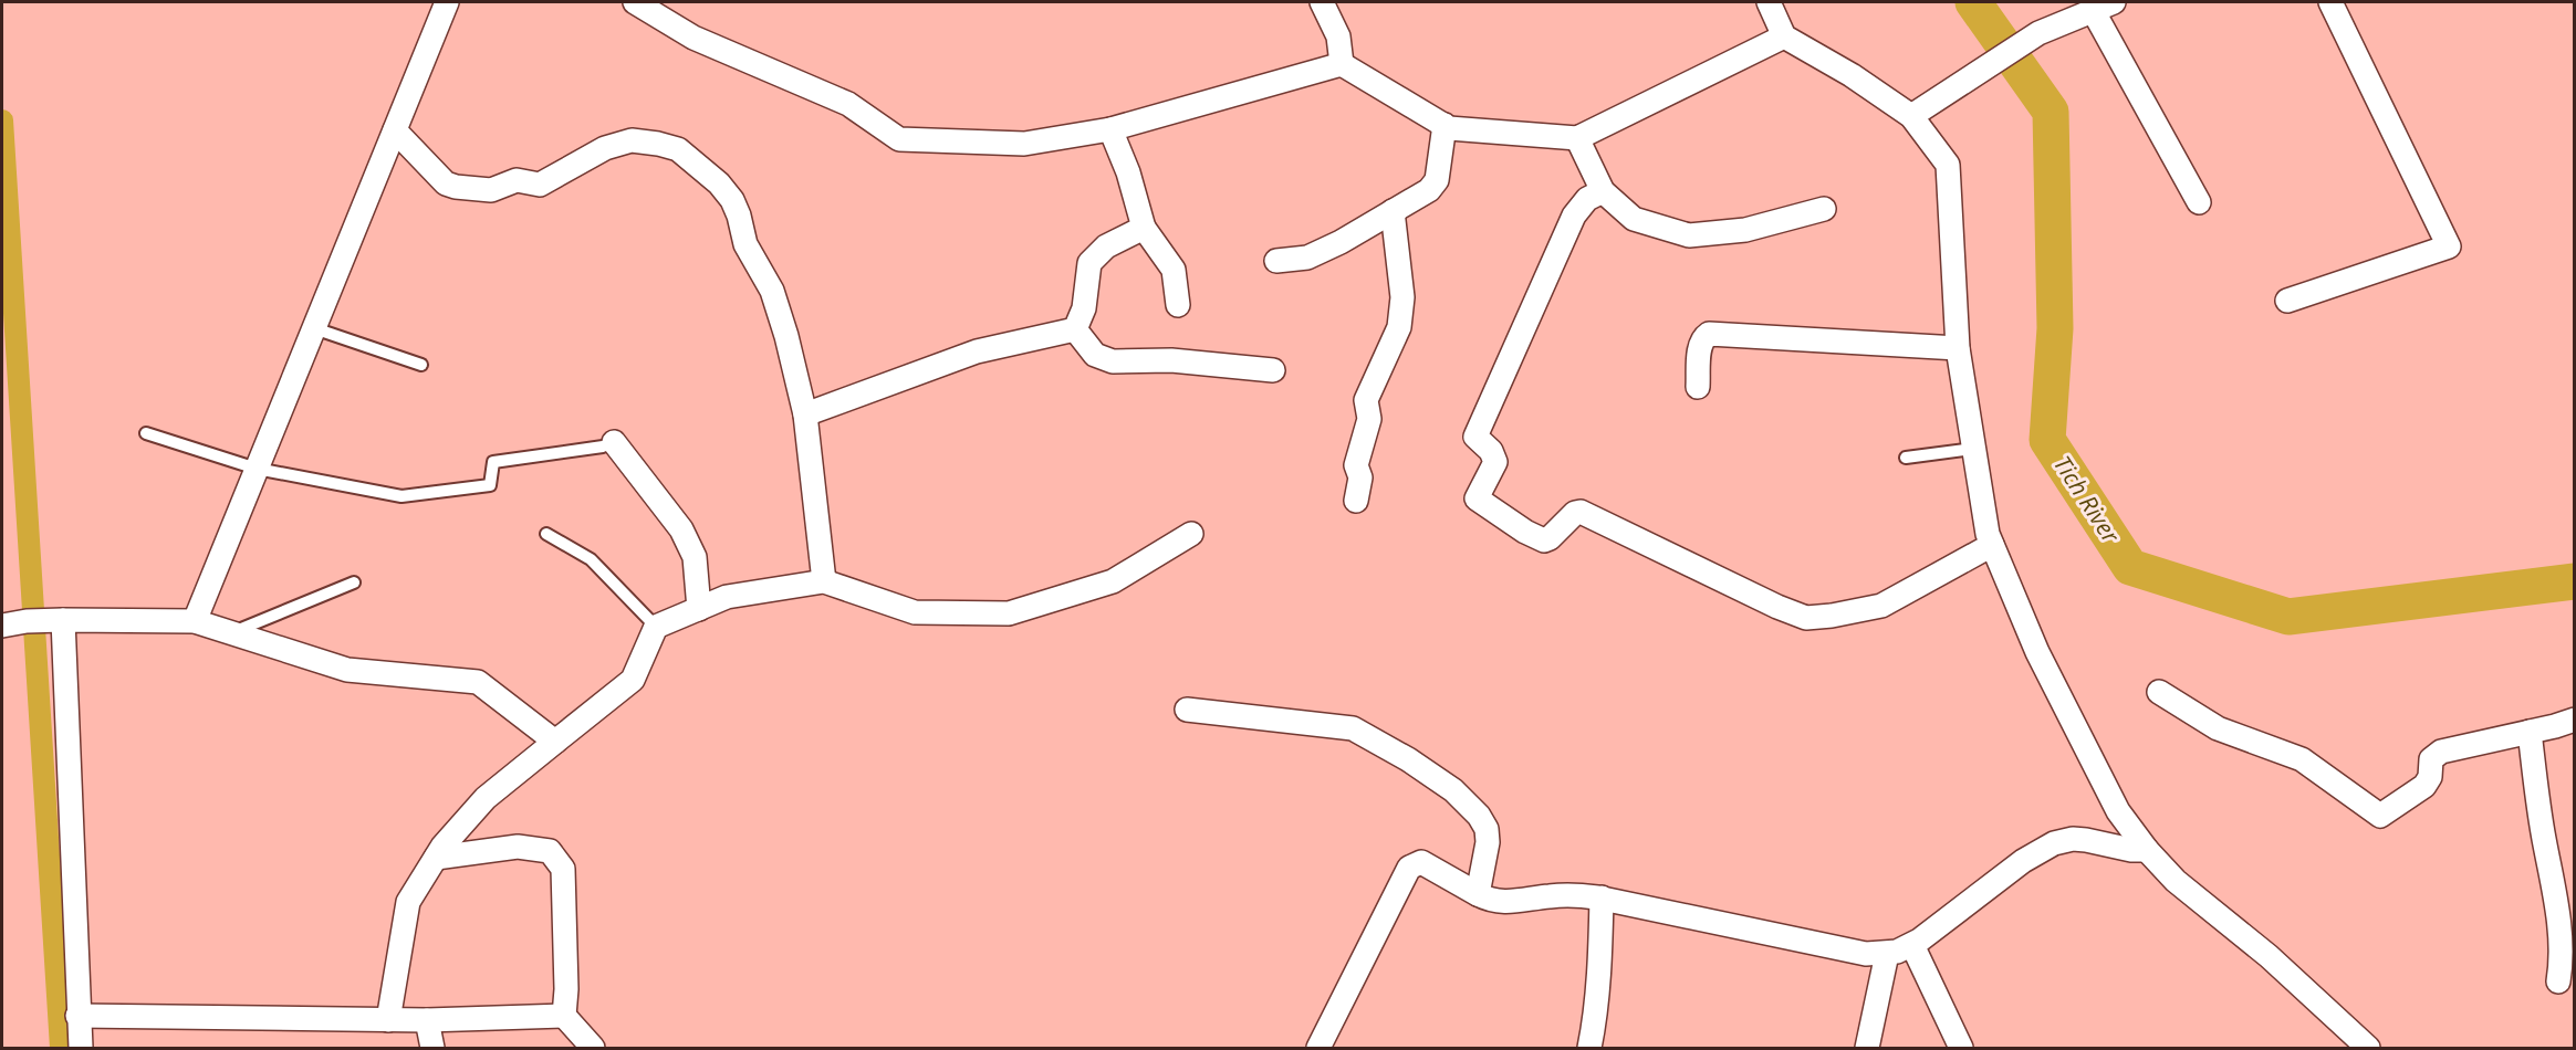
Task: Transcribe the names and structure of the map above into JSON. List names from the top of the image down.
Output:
{
  "water": ["Tich River"]
}
